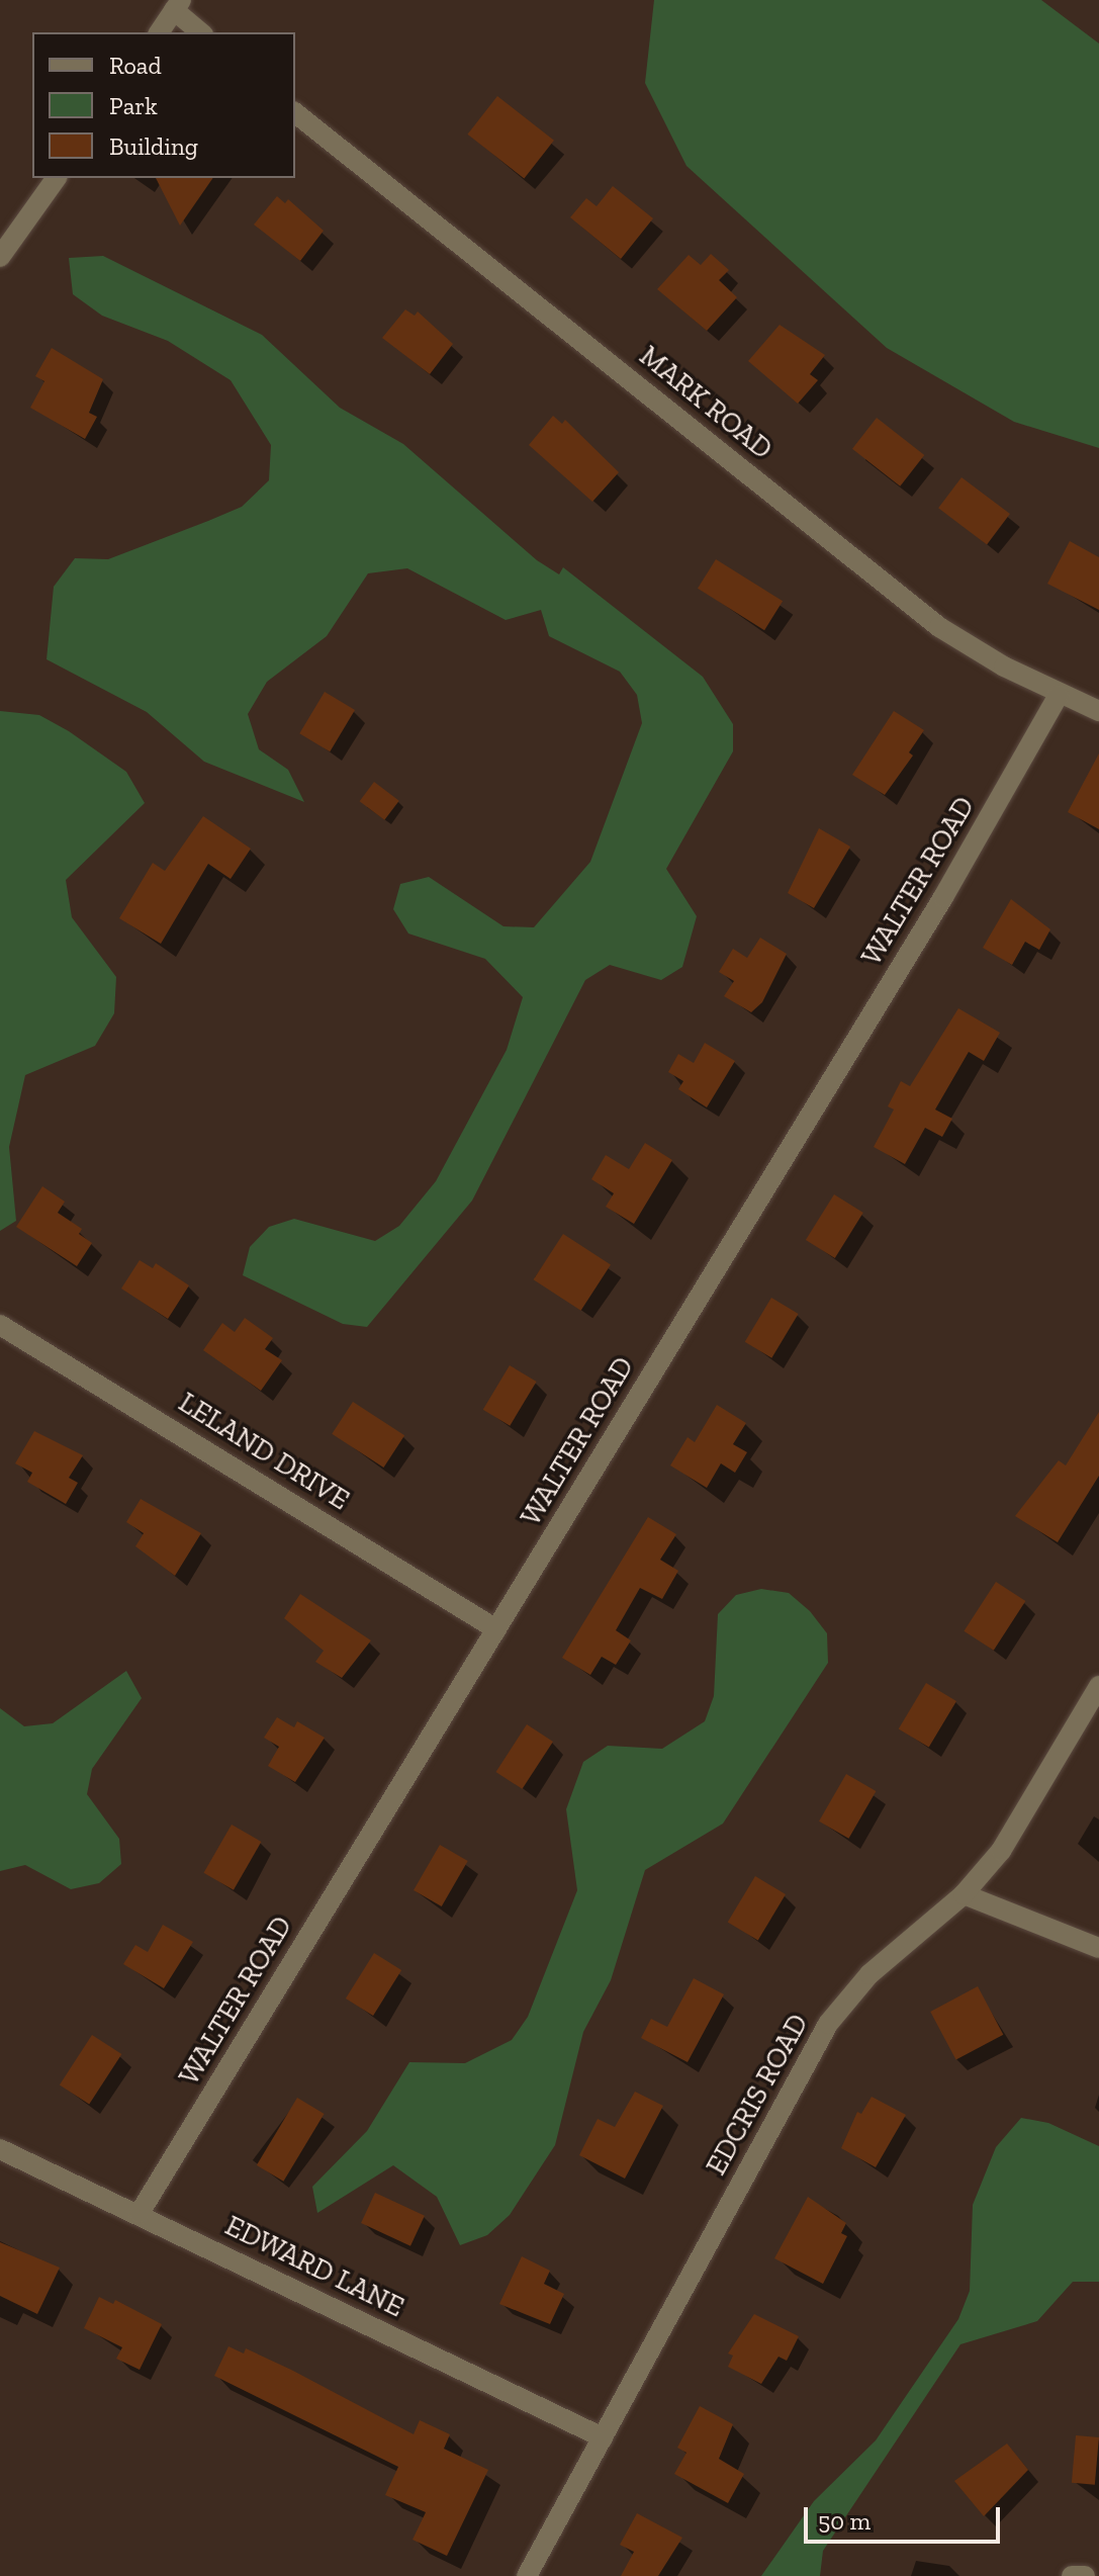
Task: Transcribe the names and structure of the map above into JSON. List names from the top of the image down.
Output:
{
  "streets": {
    "street": [
      "MARK ROAD",
      "WALTER ROAD",
      "LELAND DRIVE",
      "EDCRIS ROAD",
      "EDWARD LANE"
    ]
  },
  "crossings": [
    ["MARK ROAD", "WALTER ROAD"],
    ["WALTER ROAD", "LELAND DRIVE"],
    ["WALTER ROAD", "EDWARD LANE"],
    ["EDCRIS ROAD", "EDWARD LANE"]
  ],
  "legend": ["Road", "Park", "Building"],
  "scale_bar": "50 m"
}
